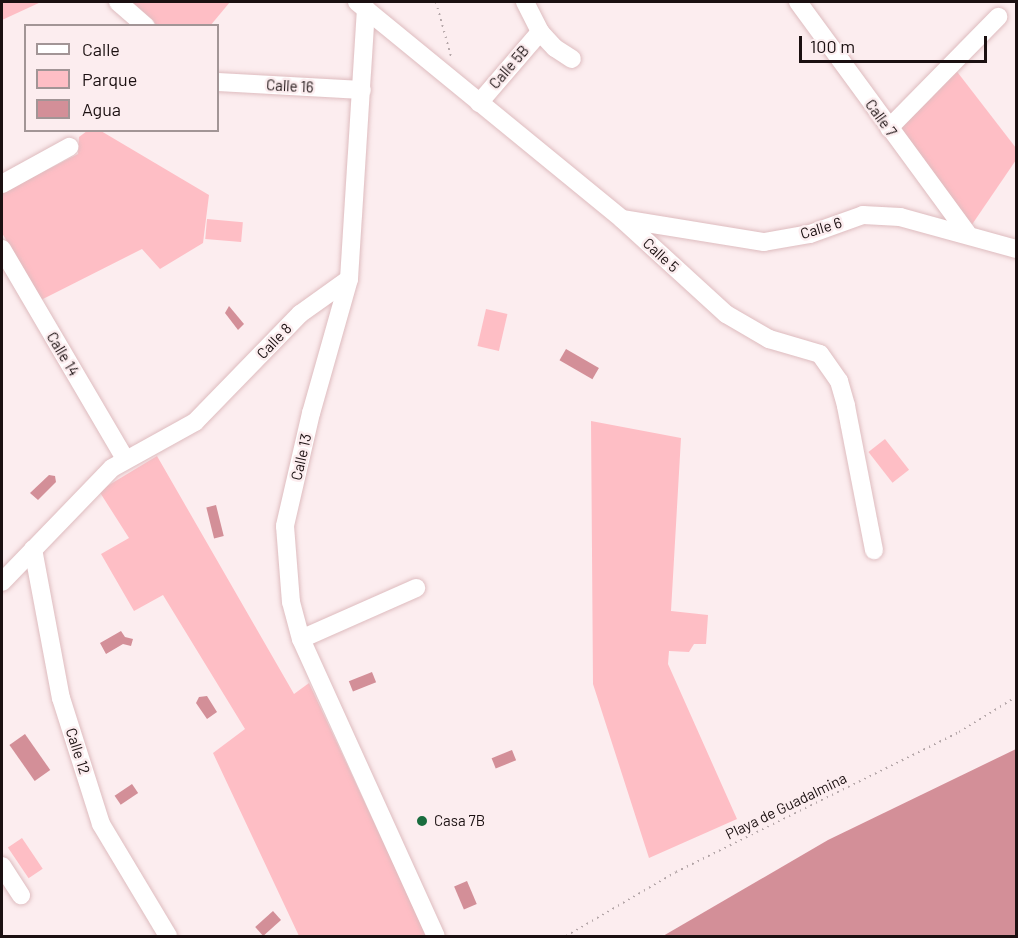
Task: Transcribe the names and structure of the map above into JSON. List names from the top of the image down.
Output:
{
  "streets": {
    "street": [
      "Calle 5B",
      "Calle 16",
      "Calle 7",
      "Calle 6",
      "Calle 5",
      "Calle 8",
      "Calle 14",
      "Calle 13",
      "Calle 12"
    ],
    "path": ["Playa de Guadalmina"]
  },
  "crossings": [
    ["Calle 5B", "Calle 5"],
    ["Calle 7", "Calle 6"],
    ["Calle 6", "Calle 5"],
    ["Calle 8", "Calle 14"],
    ["Calle 8", "Calle 13"],
    ["Calle 8", "Calle 12"]
  ],
  "places": ["Casa 7B"],
  "legend": ["Calle", "Parque", "Agua"],
  "scale_bar": "100 m"
}
